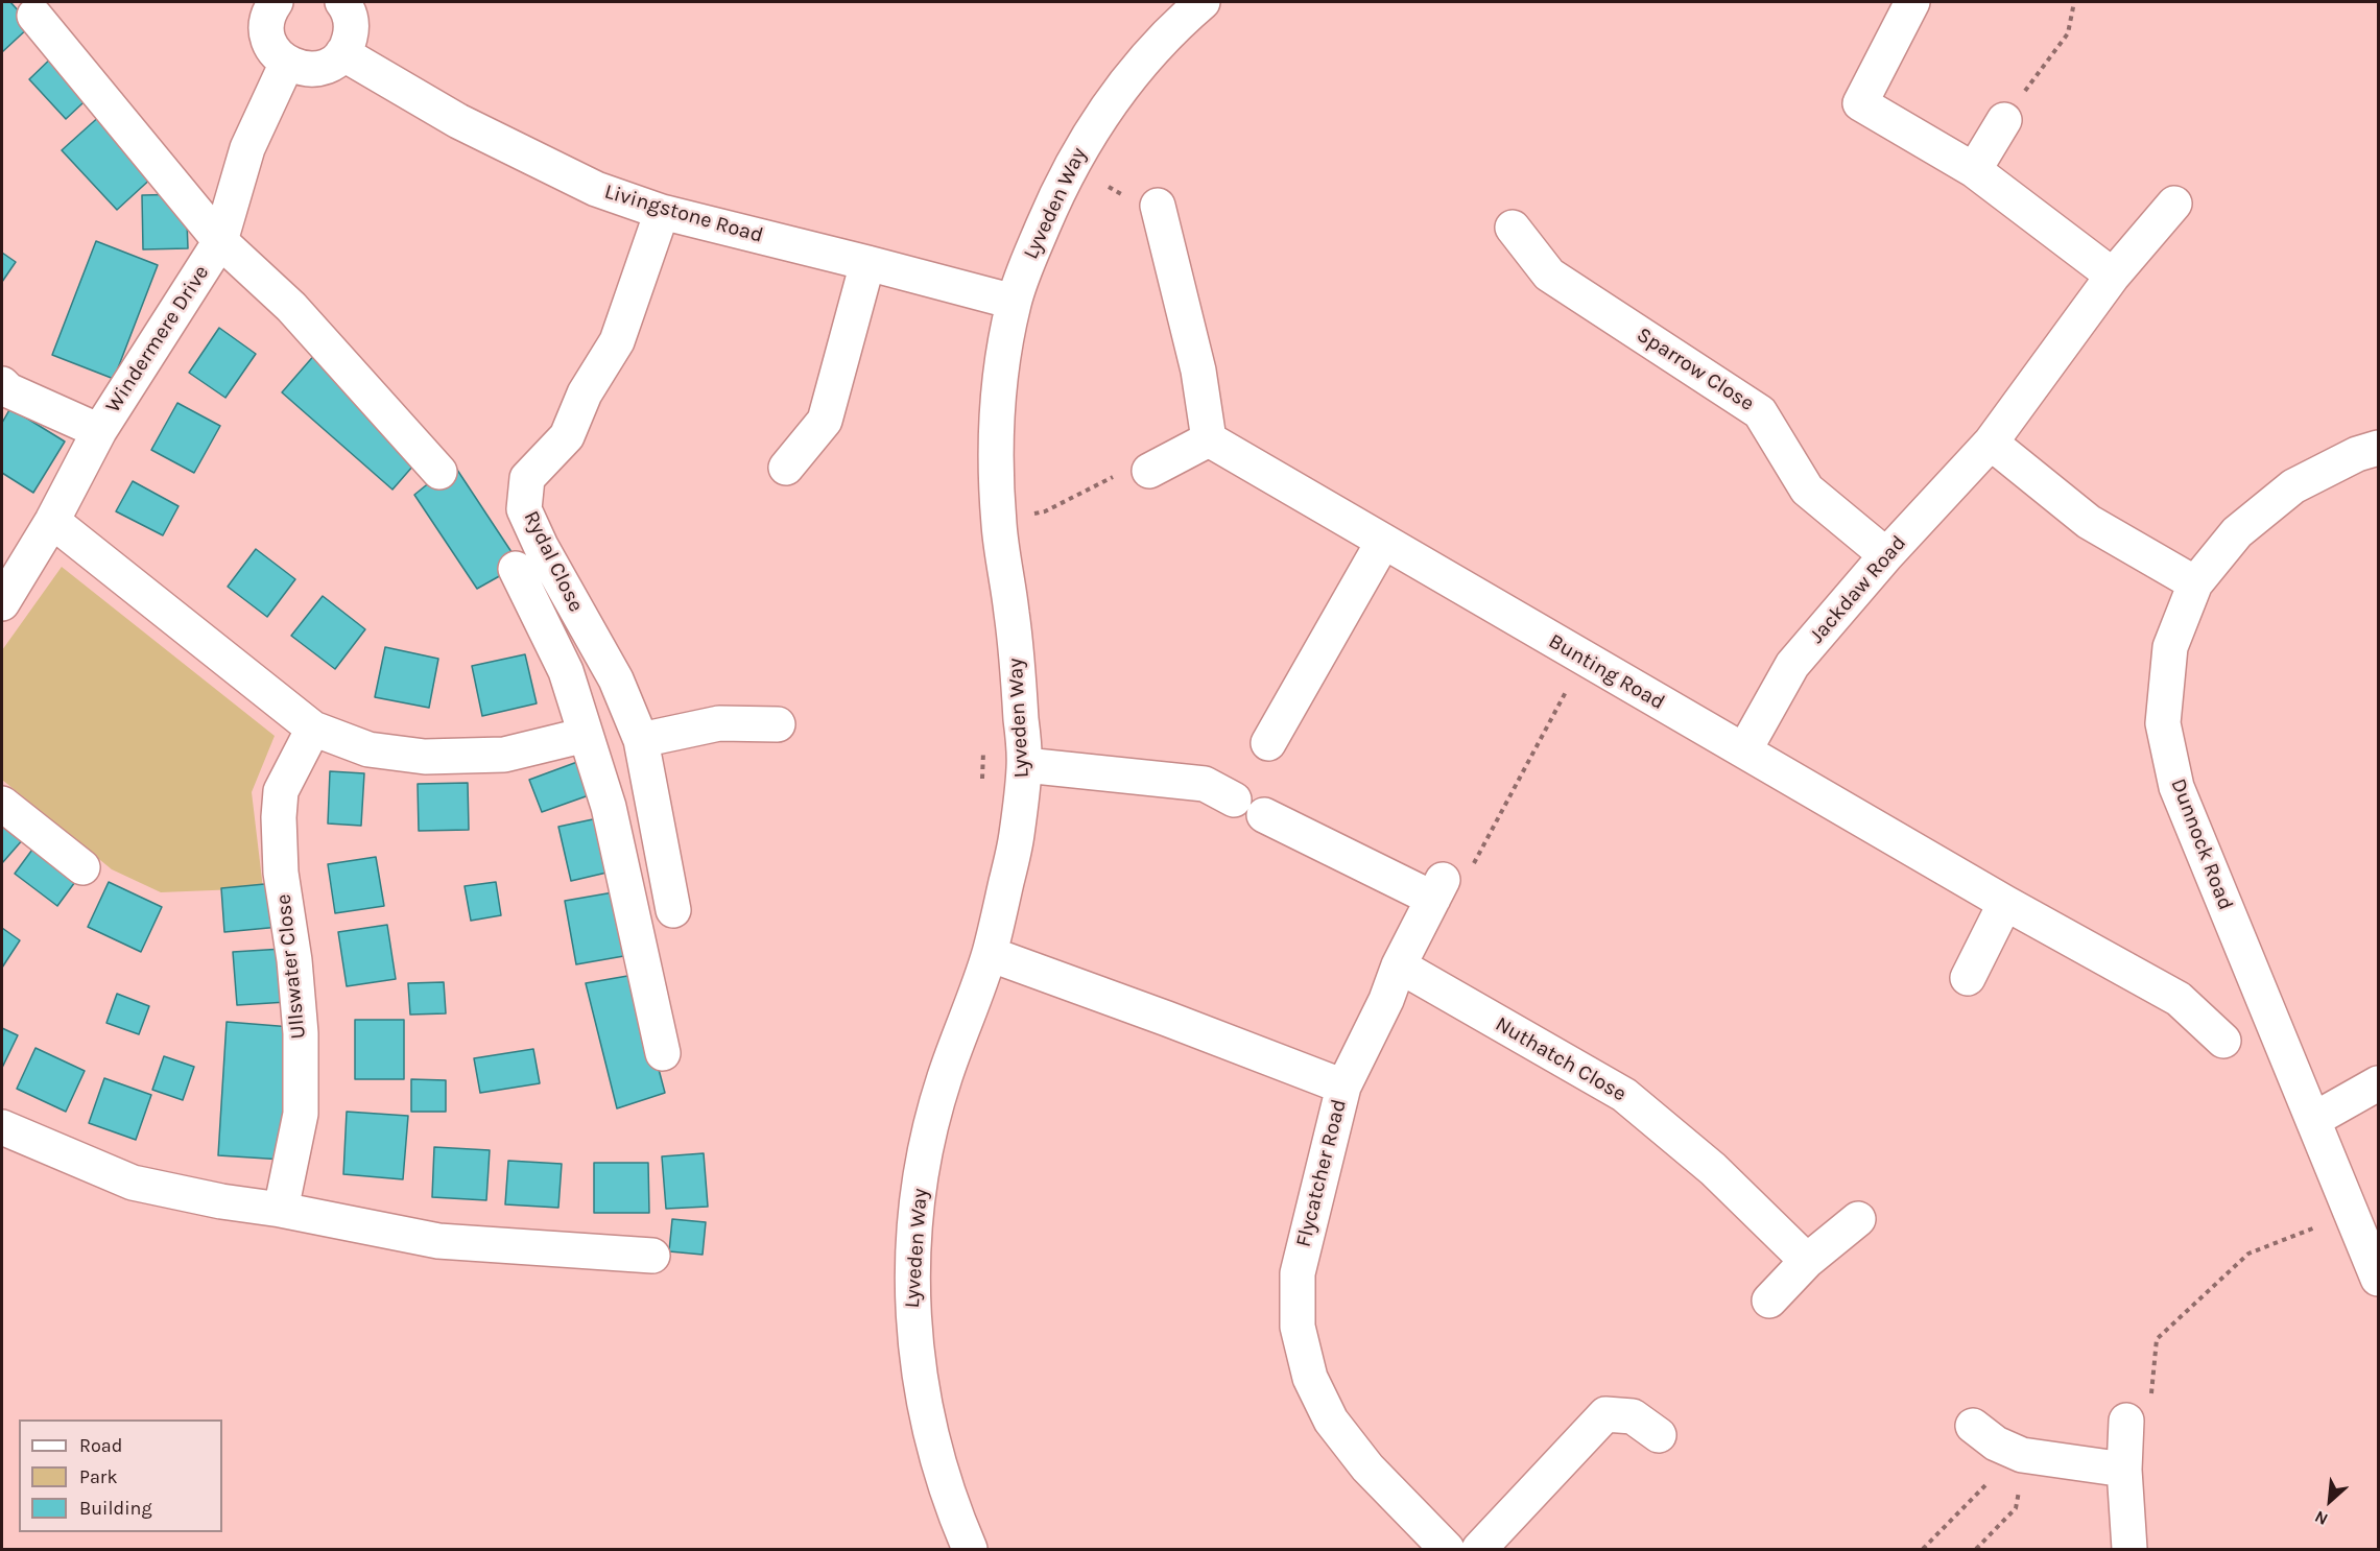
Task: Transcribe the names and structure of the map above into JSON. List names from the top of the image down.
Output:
{
  "streets": {
    "street": [
      "Lyveden Way",
      "Livingstone Road",
      "Windermere Drive",
      "Sparrow Close",
      "Rydal Close",
      "Jackdaw Road",
      "Bunting Road",
      "Dunnock Road",
      "Ullswater Close",
      "Nuthatch Close",
      "Flycatcher Road"
    ]
  },
  "crossings": [
    ["Lyveden Way", "Livingstone Road"],
    ["Lyveden Way", "Flycatcher Road"],
    ["Livingstone Road", "Rydal Close"],
    ["Sparrow Close", "Jackdaw Road"],
    ["Jackdaw Road", "Bunting Road"]
  ],
  "legend": ["Road", "Park", "Building"],
  "north": "bottom left"
}
